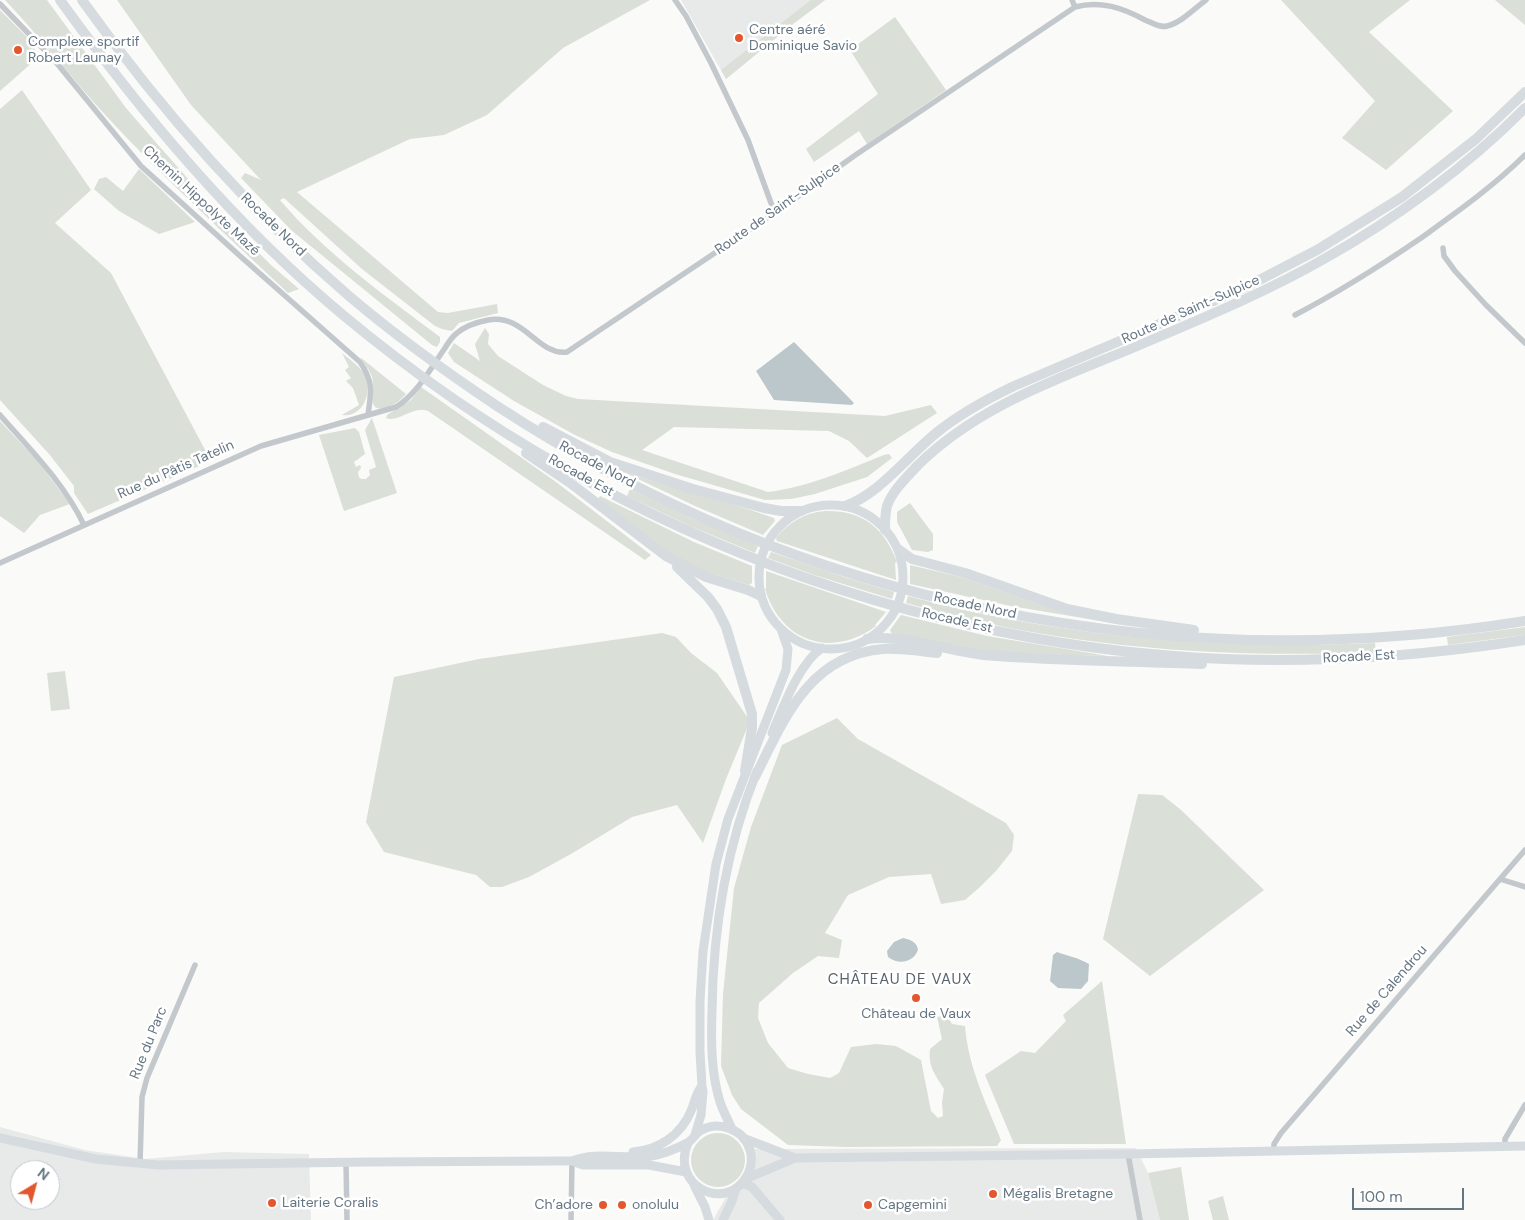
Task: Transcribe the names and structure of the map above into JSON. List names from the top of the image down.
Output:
{
  "streets": {
    "highway": ["Route de Saint-Sulpice", "Rocade Nord", "Rocade Est"],
    "street": [
      "Chemin Hippolyte Mazé",
      "Rue du Pâtis Tatelin",
      "Rue de Calendrou",
      "Rue du Parc"
    ]
  },
  "crossings": [
    ["Chemin Hippolyte Mazé", "Route de Saint-Sulpice"],
    ["Chemin Hippolyte Mazé", "Rue du Pâtis Tatelin"],
    ["Route de Saint-Sulpice", "Rue du Pâtis Tatelin"],
    ["Rocade Nord", "Rocade Est"]
  ],
  "districts": ["CHÂTEAU DE VAUX"],
  "places": [
    "Centre aéré Dominique Savio",
    "Complexe sportif Robert Launay",
    "Château de Vaux",
    "Mégalis Bretagne",
    "Laiterie Coralis",
    "Ch’adore",
    "onolulu",
    "Capgemini"
  ],
  "scale_bar": "100 m",
  "north": "top right"
}
